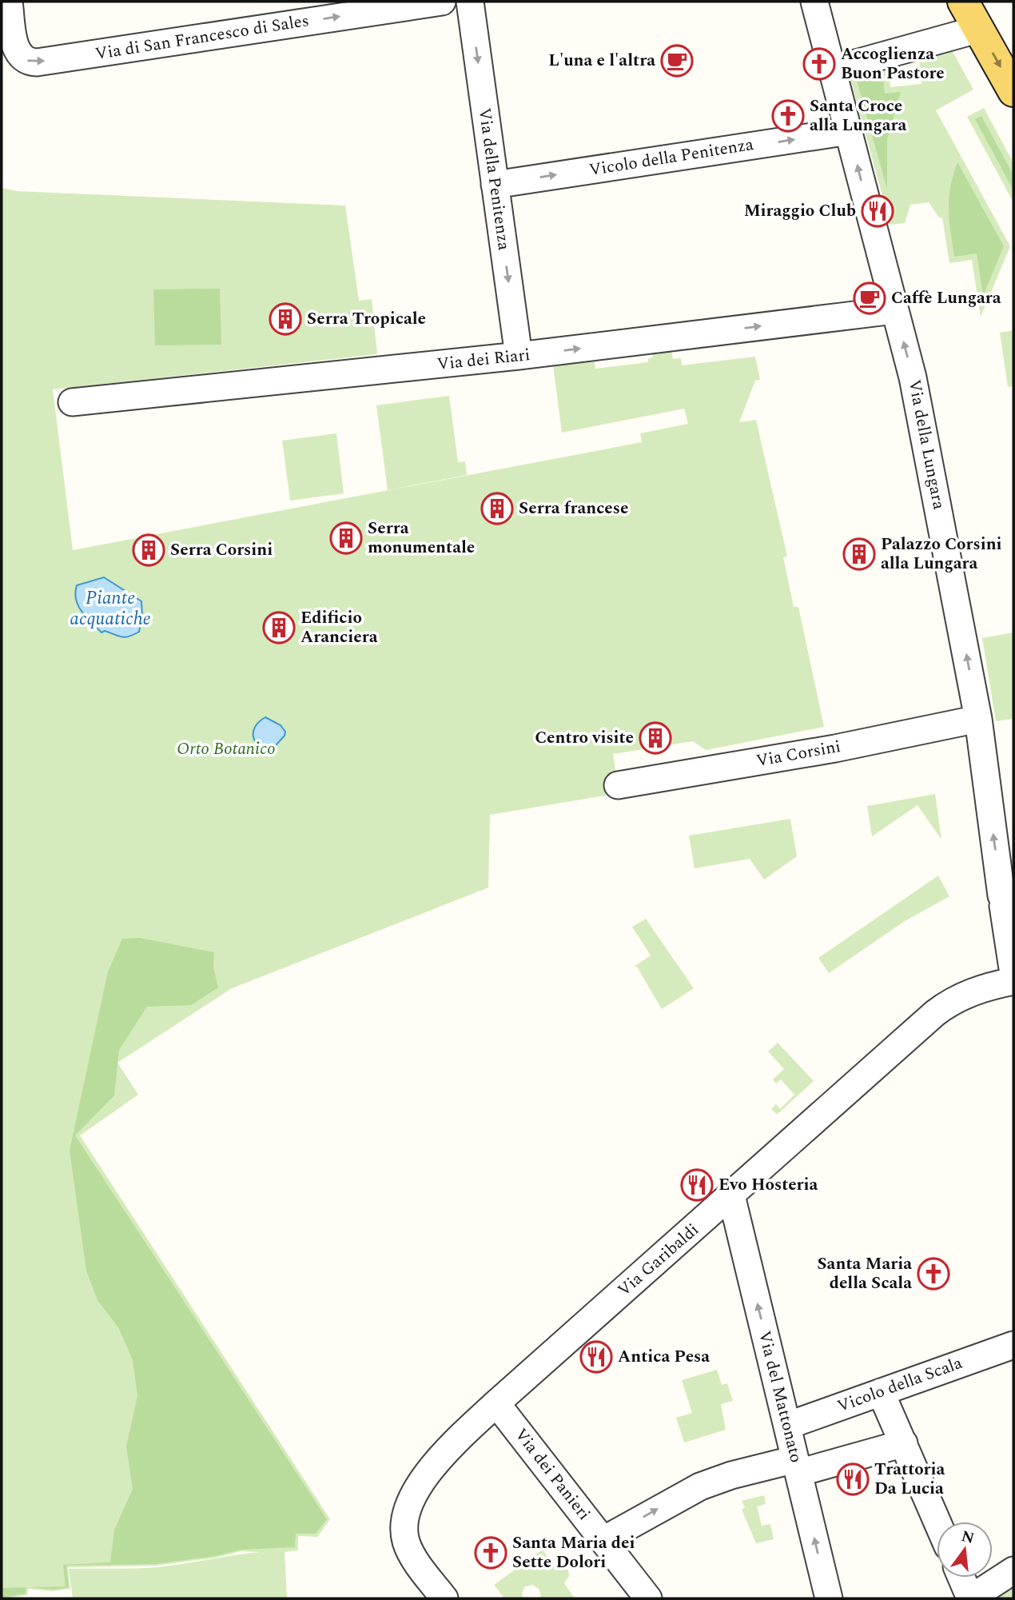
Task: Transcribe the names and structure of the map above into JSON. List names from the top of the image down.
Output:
{
  "streets": {
    "street": [
      "Via di San Francesco di Sales",
      "Vicolo della Penitenza",
      "Via della Penitenza",
      "Via dei Riari",
      "Via della Lungara",
      "Via Corsini",
      "Via Garibaldi",
      "Vicolo della Scala",
      "Via del Mattonato",
      "Via dei Panieri"
    ]
  },
  "crossings": [
    ["Vicolo della Penitenza", "Via della Penitenza"],
    ["Vicolo della Penitenza", "Via della Lungara"],
    ["Via della Penitenza", "Via dei Riari"],
    ["Via dei Riari", "Via della Lungara"],
    ["Via della Lungara", "Via Corsini"],
    ["Via Garibaldi", "Via del Mattonato"],
    ["Via Garibaldi", "Via dei Panieri"],
    ["Vicolo della Scala", "Via del Mattonato"]
  ],
  "one_way": [
    "Via di San Francesco di Sales",
    "Vicolo della Penitenza",
    "Via della Penitenza",
    "Via dei Riari",
    "Via della Lungara",
    "Via del Mattonato"
  ],
  "water": ["Piante acquatiche"],
  "parks": ["Orto Botanico"],
  "places": {
    "cafe": ["L'una e l'altra", "Caffè Lungara"],
    "church": [
      "Accoglienza Buon Pastore",
      "Santa Croce alla Lungara",
      "Santa Maria della Scala",
      "Santa Maria dei Sette Dolori"
    ],
    "restaurant": [
      "Miraggio Club",
      "Evo Hosteria",
      "Antica Pesa",
      "Trattoria Da Lucia"
    ],
    "building": [
      "Serra Tropicale",
      "Serra francese",
      "Serra monumentale",
      "Serra Corsini",
      "Palazzo Corsini alla Lungara",
      "Edificio Aranciera",
      "Centro visite"
    ]
  },
  "north": "top"
}
